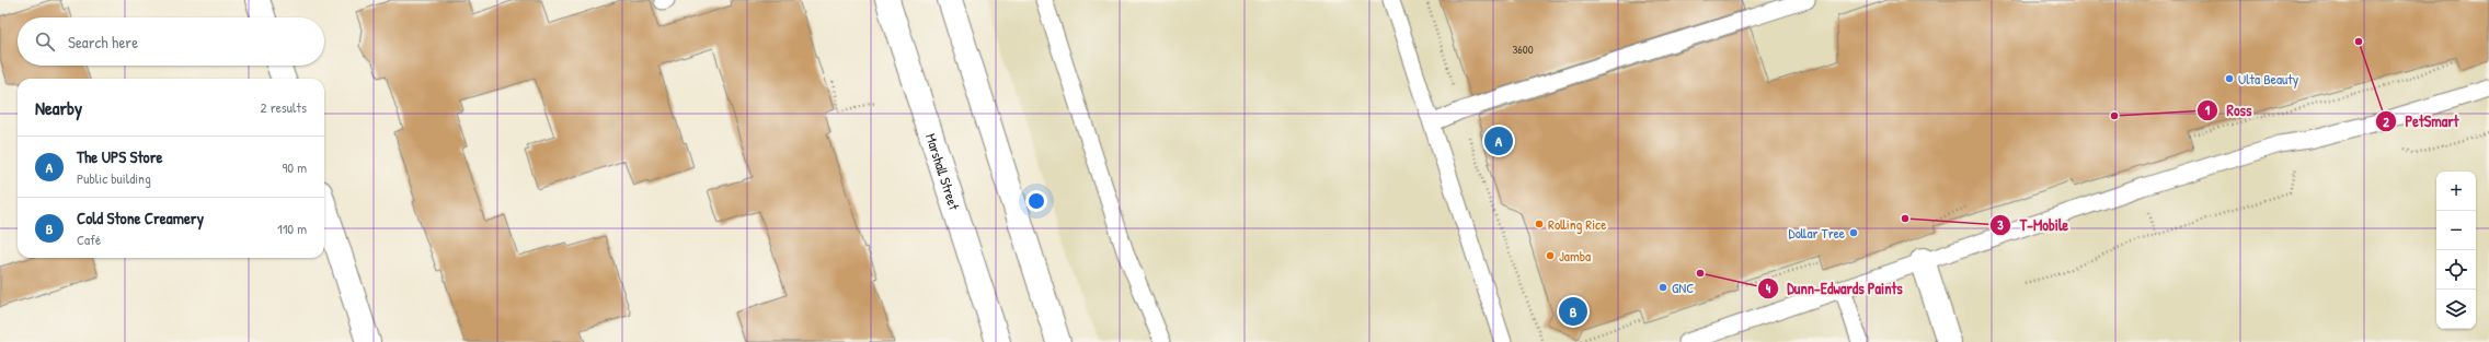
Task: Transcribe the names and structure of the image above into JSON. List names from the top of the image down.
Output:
{
  "streets": {
    "street": ["Marshall Street"]
  },
  "places": [
    "PetSmart",
    "Ulta Beauty",
    "Ross",
    "T-Mobile",
    "Rolling Rice",
    "Dollar Tree",
    "Jamba",
    "Dunn-Edwards Paints",
    "GNC"
  ],
  "house_numbers": ["3600"],
  "page": {
    "search": "Search here",
    "heading": ["Nearby", "2 results"],
    "pins": ["A", "B"],
    "list": [
      {
        "mark": "A",
        "name": "The UPS Store",
        "note": "Public building",
        "value": "90 m"
      },
      {
        "mark": "B",
        "name": "Cold Stone Creamery",
        "note": "Café",
        "value": "110 m"
      }
    ],
    "map_buttons": ["+", "−"]
  }
}
